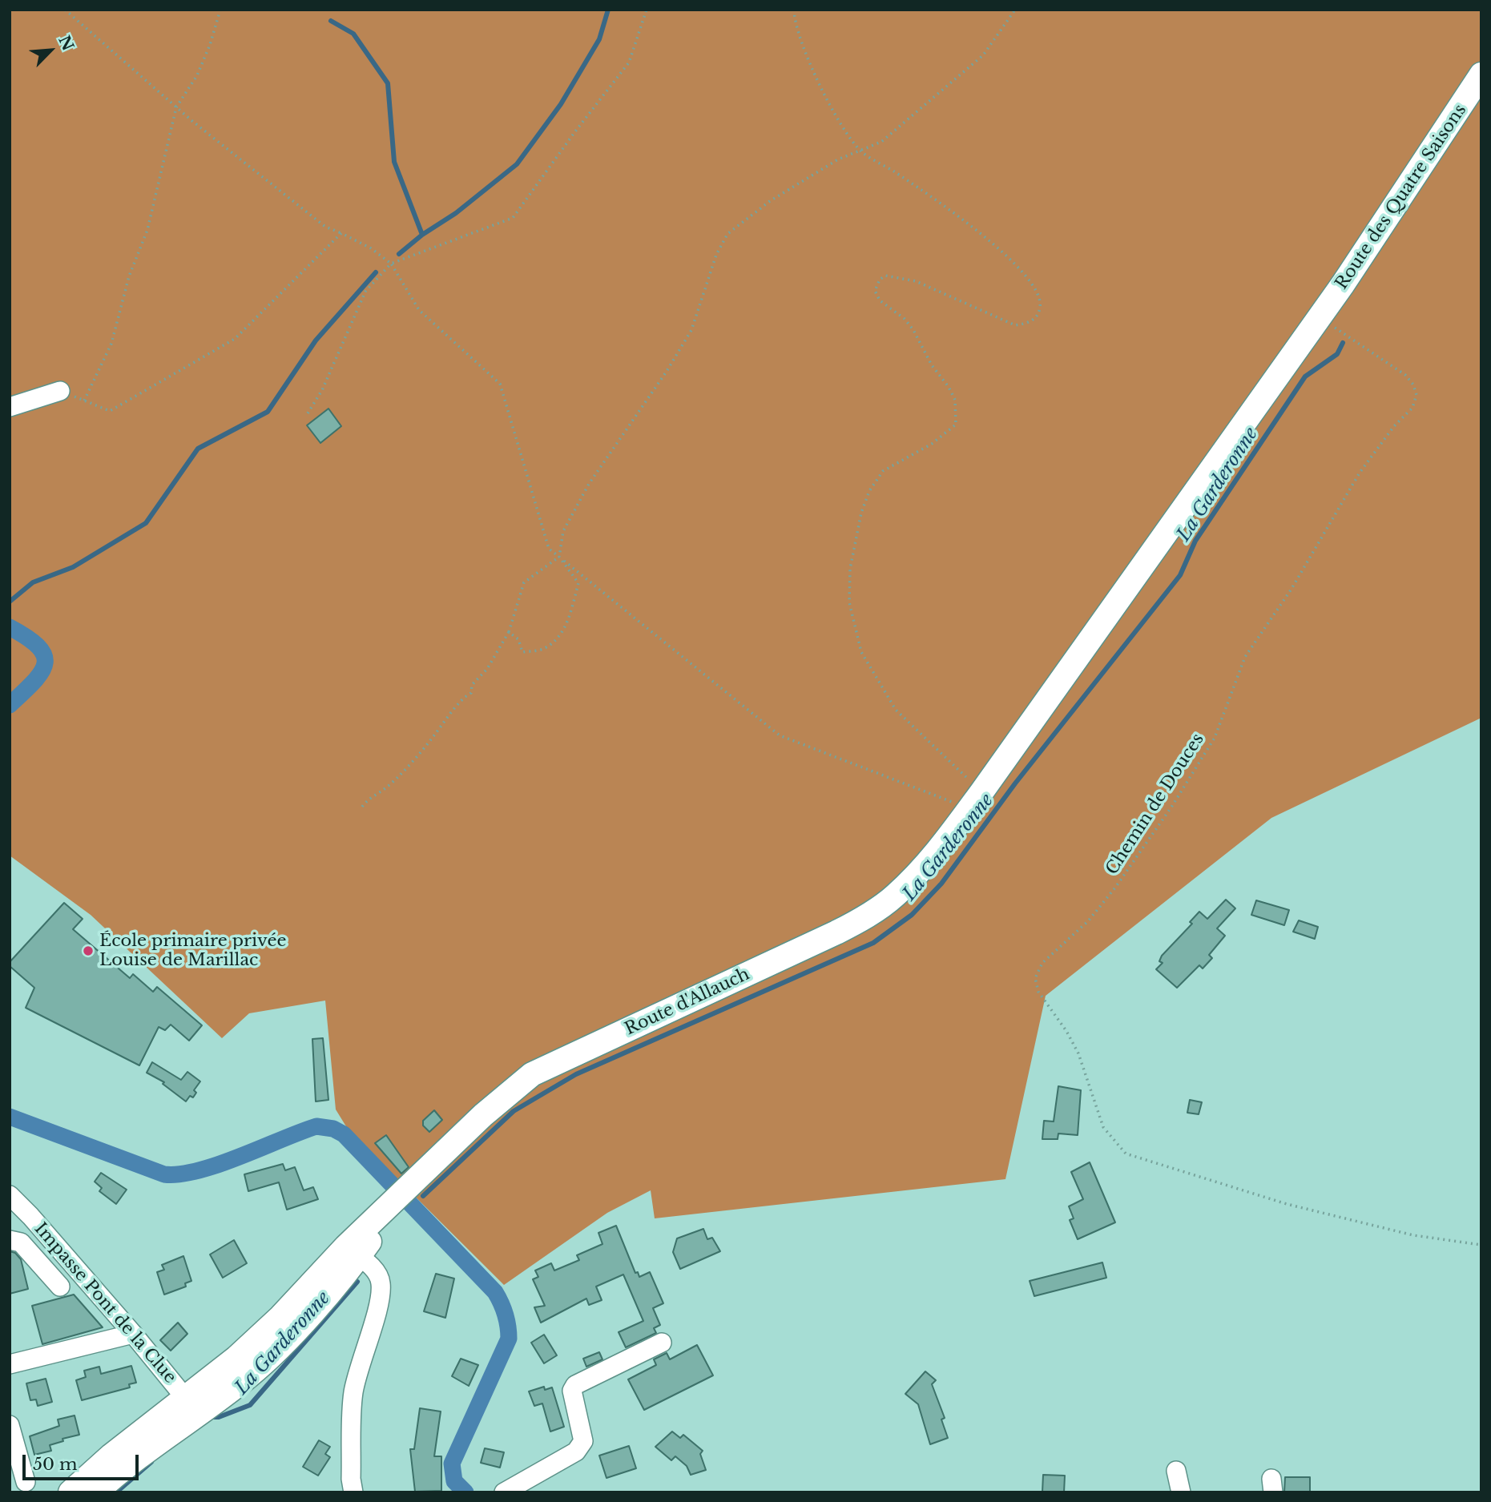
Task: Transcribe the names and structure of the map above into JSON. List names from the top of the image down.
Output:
{
  "streets": {
    "main road": ["Route des Quatre Saisons", "Route d'Allauch"],
    "street": ["Impasse Pont de la Clue"],
    "path": ["Chemin de Douces"]
  },
  "crossings": [
    ["Route des Quatre Saisons", "Chemin de Douces"],
    ["Route des Quatre Saisons", "Route d'Allauch"],
    ["Route d'Allauch", "Impasse Pont de la Clue"]
  ],
  "water": ["La Garderonne"],
  "places": ["École primaire privée Louise de Marillac"],
  "scale_bar": "50 m",
  "north": "top right"
}
